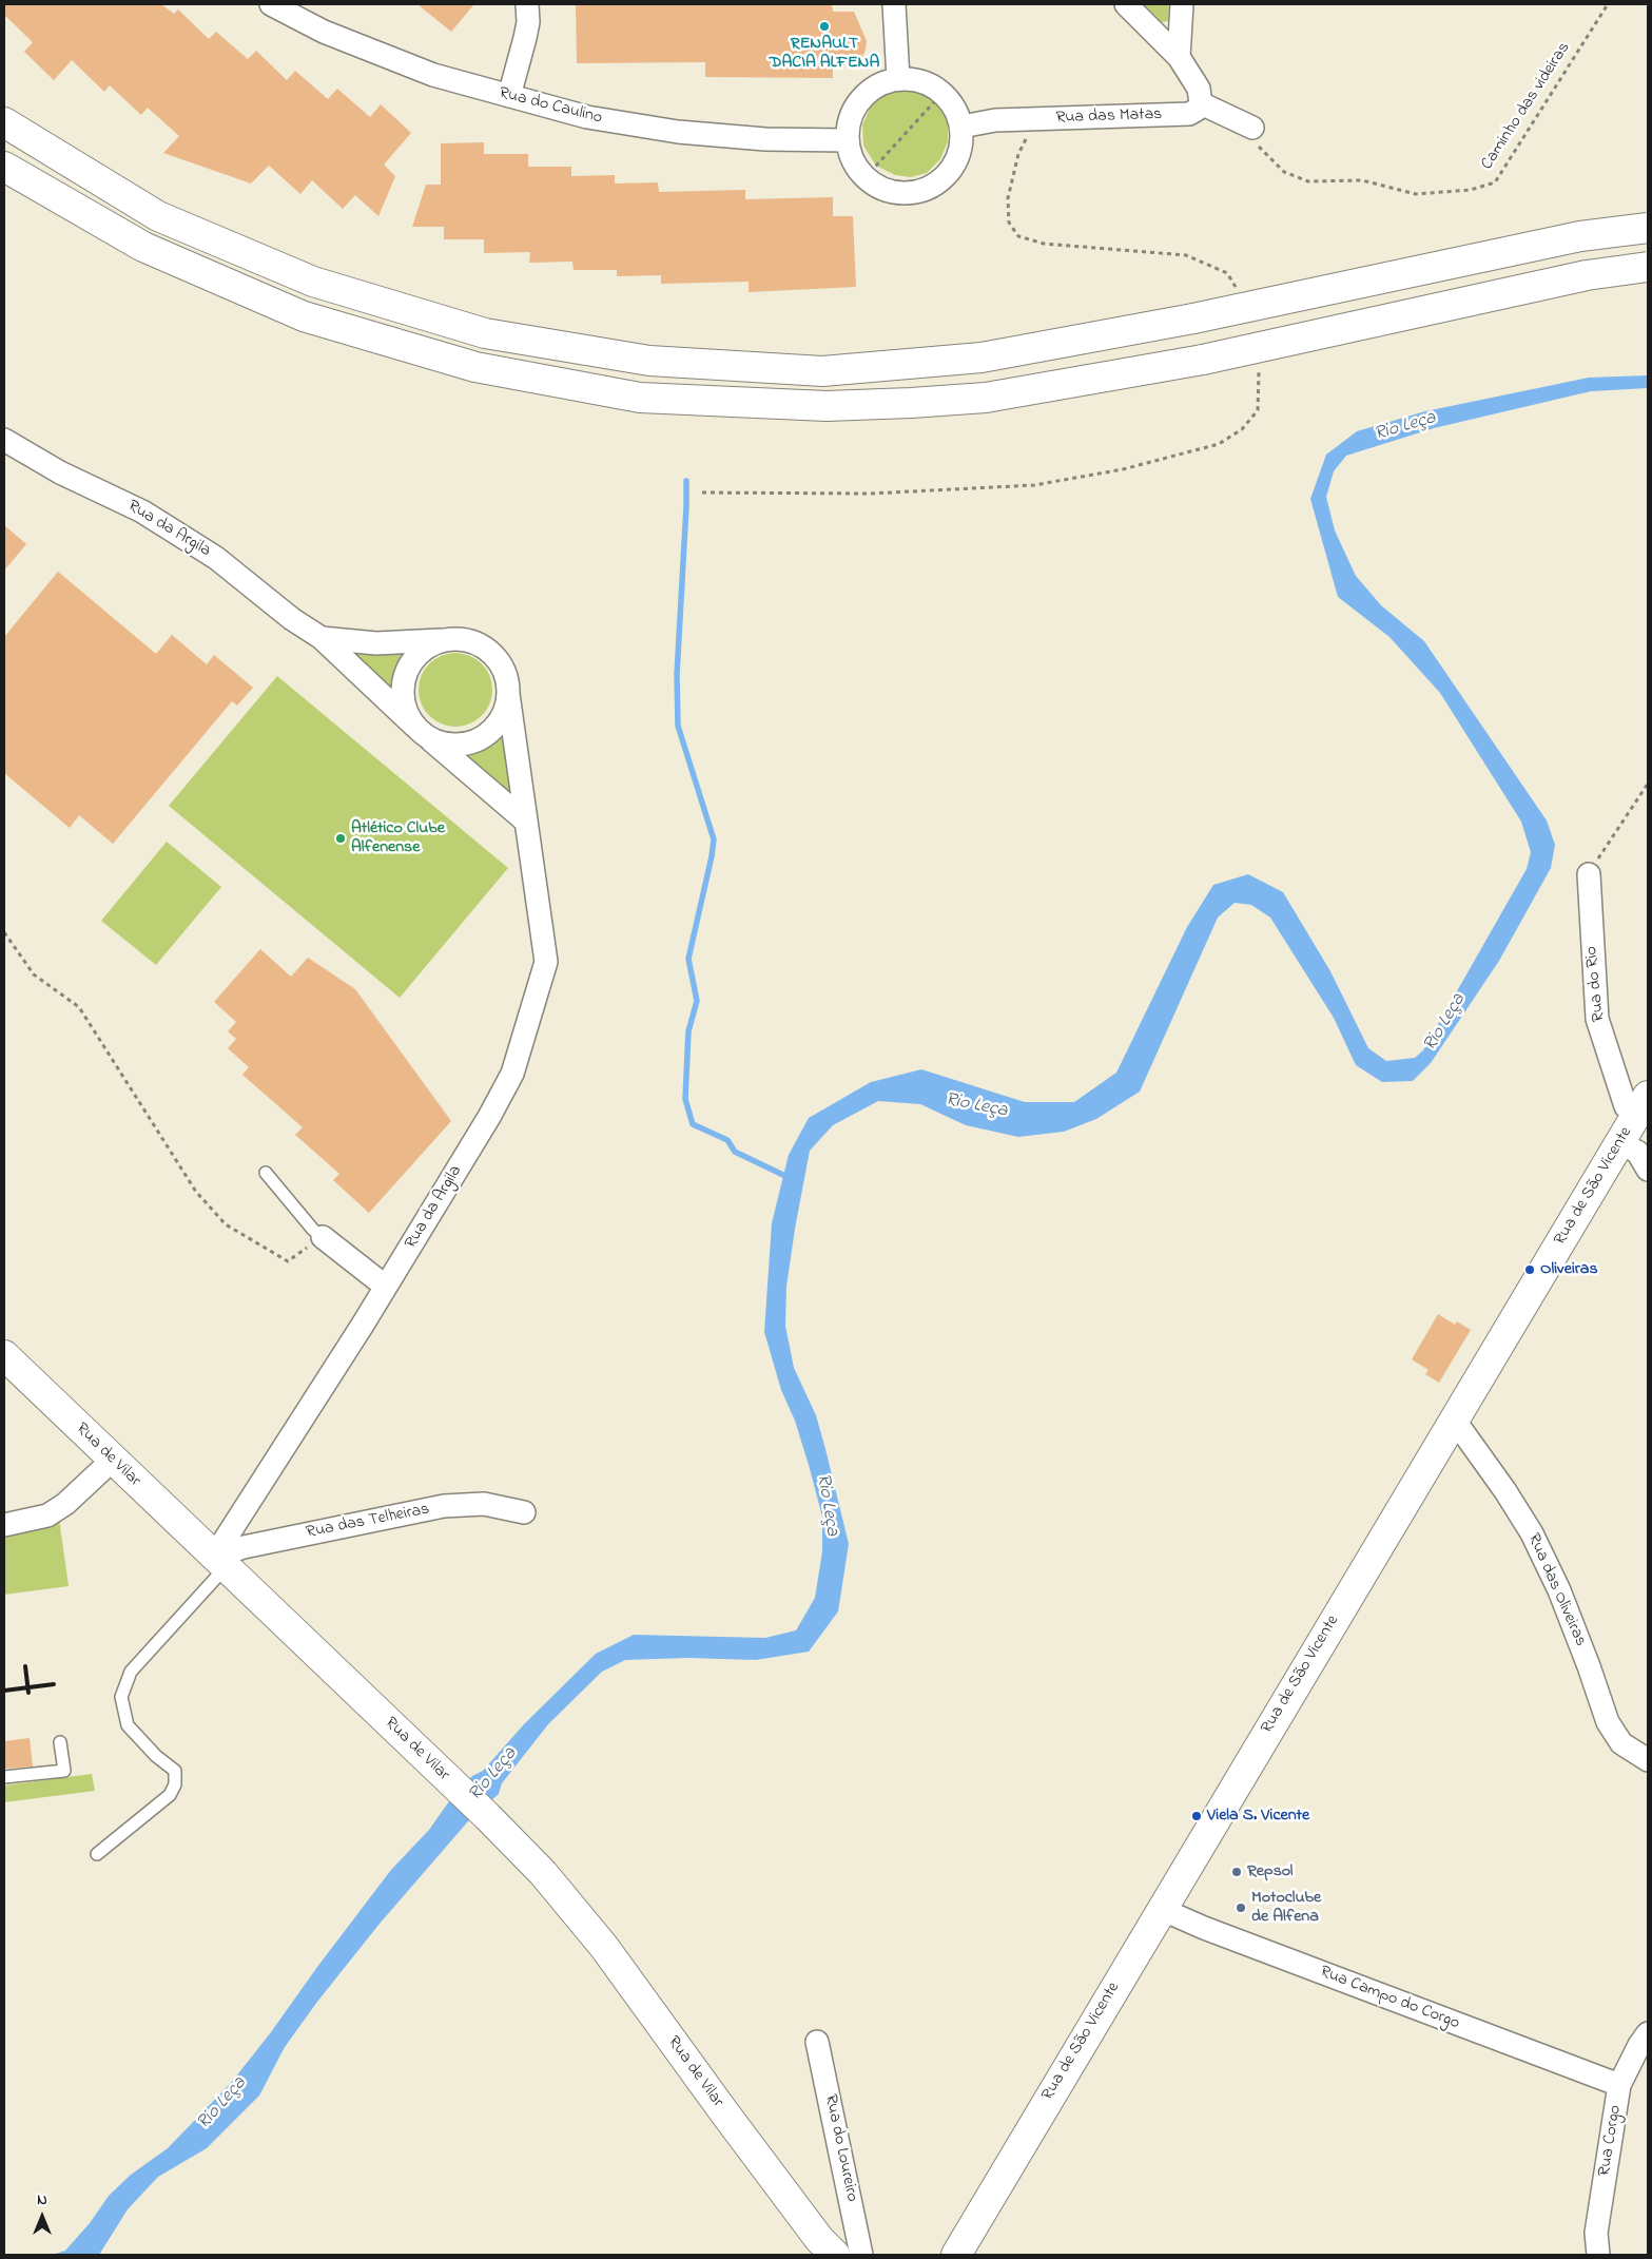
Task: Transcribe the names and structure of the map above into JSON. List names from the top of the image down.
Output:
{
  "streets": {
    "main road": ["Rua de São Vicente", "Rua de Vilar"],
    "street": [
      "Rua do Caulino",
      "Rua das Matas",
      "Rua da Argila",
      "Rua do Rio",
      "Rua das Telheiras",
      "Rua das Oliveiras",
      "Rua Campo do Corgo",
      "Rua Corgo",
      "Rua do Loureiro"
    ],
    "path": ["Caminho das videiras"]
  },
  "crossings": [
    ["Rua da Argila", "Rua de Vilar"],
    ["Rua da Argila", "Rua das Telheiras"],
    ["Rua do Rio", "Rua de São Vicente"],
    ["Rua de São Vicente", "Rua das Oliveiras"],
    ["Rua de São Vicente", "Rua Campo do Corgo"],
    ["Rua de Vilar", "Rua das Telheiras"],
    ["Rua Campo do Corgo", "Rua Corgo"]
  ],
  "water": ["Rio Leça"],
  "places": [
    "RENAULT DACIA ALFENA",
    "Atlético Clube Alfenense",
    "Oliveiras",
    "Viela S. Vicente",
    "Repsol",
    "Motoclube de Alfena"
  ],
  "north": "top"
}
